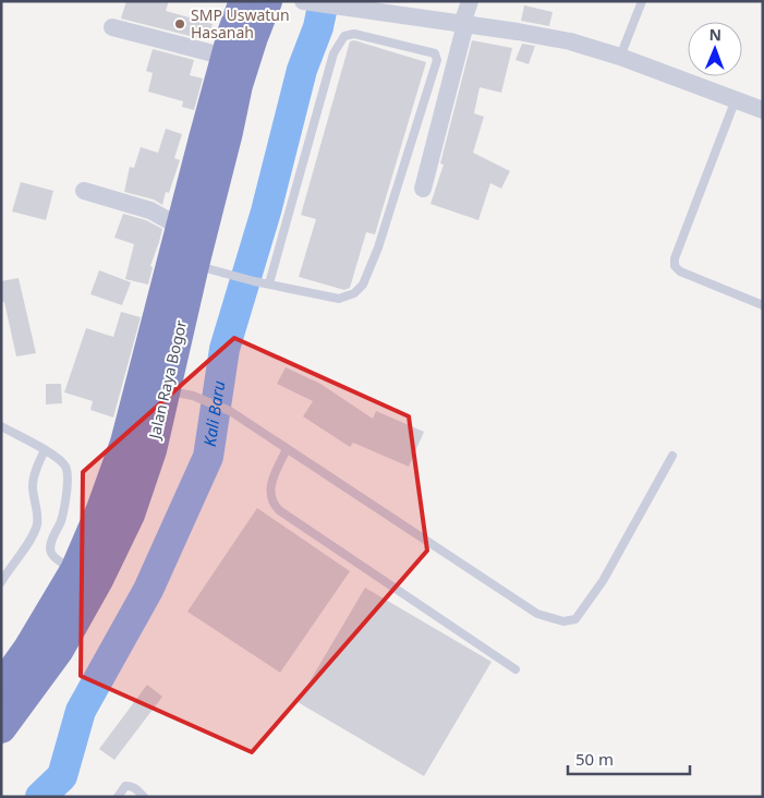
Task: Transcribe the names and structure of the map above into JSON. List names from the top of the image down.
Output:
{
  "streets": {
    "highway": ["Jalan Raya Bogor"]
  },
  "water": ["Kali Baru"],
  "places": ["SMP Uswatun Hasanah"],
  "scale_bar": "50 m",
  "north": "top"
}
